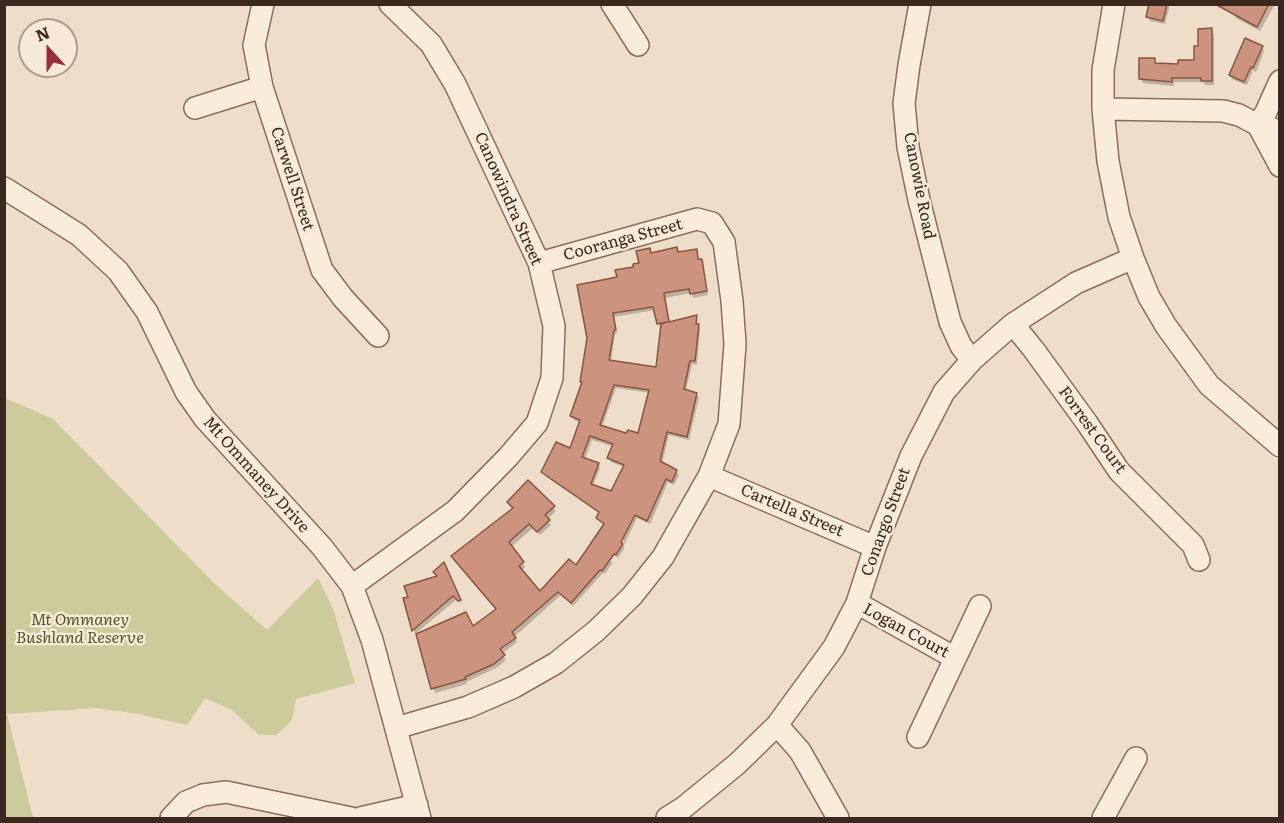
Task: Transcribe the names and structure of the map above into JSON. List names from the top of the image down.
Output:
{
  "streets": {
    "street": [
      "Carwell Street",
      "Canowie Road",
      "Canowindra Street",
      "Cooranga Street",
      "Forrest Court",
      "Mt Ommaney Drive",
      "Cartella Street",
      "Conargo Street",
      "Logan Court"
    ]
  },
  "crossings": [
    ["Canowie Road", "Conargo Street"],
    ["Canowindra Street", "Cooranga Street"],
    ["Canowindra Street", "Mt Ommaney Drive"],
    ["Cooranga Street", "Mt Ommaney Drive"],
    ["Cooranga Street", "Cartella Street"],
    ["Forrest Court", "Conargo Street"],
    ["Cartella Street", "Conargo Street"],
    ["Conargo Street", "Logan Court"]
  ],
  "parks": ["Mt Ommaney Bushland Reserve"],
  "north": "top"
}
